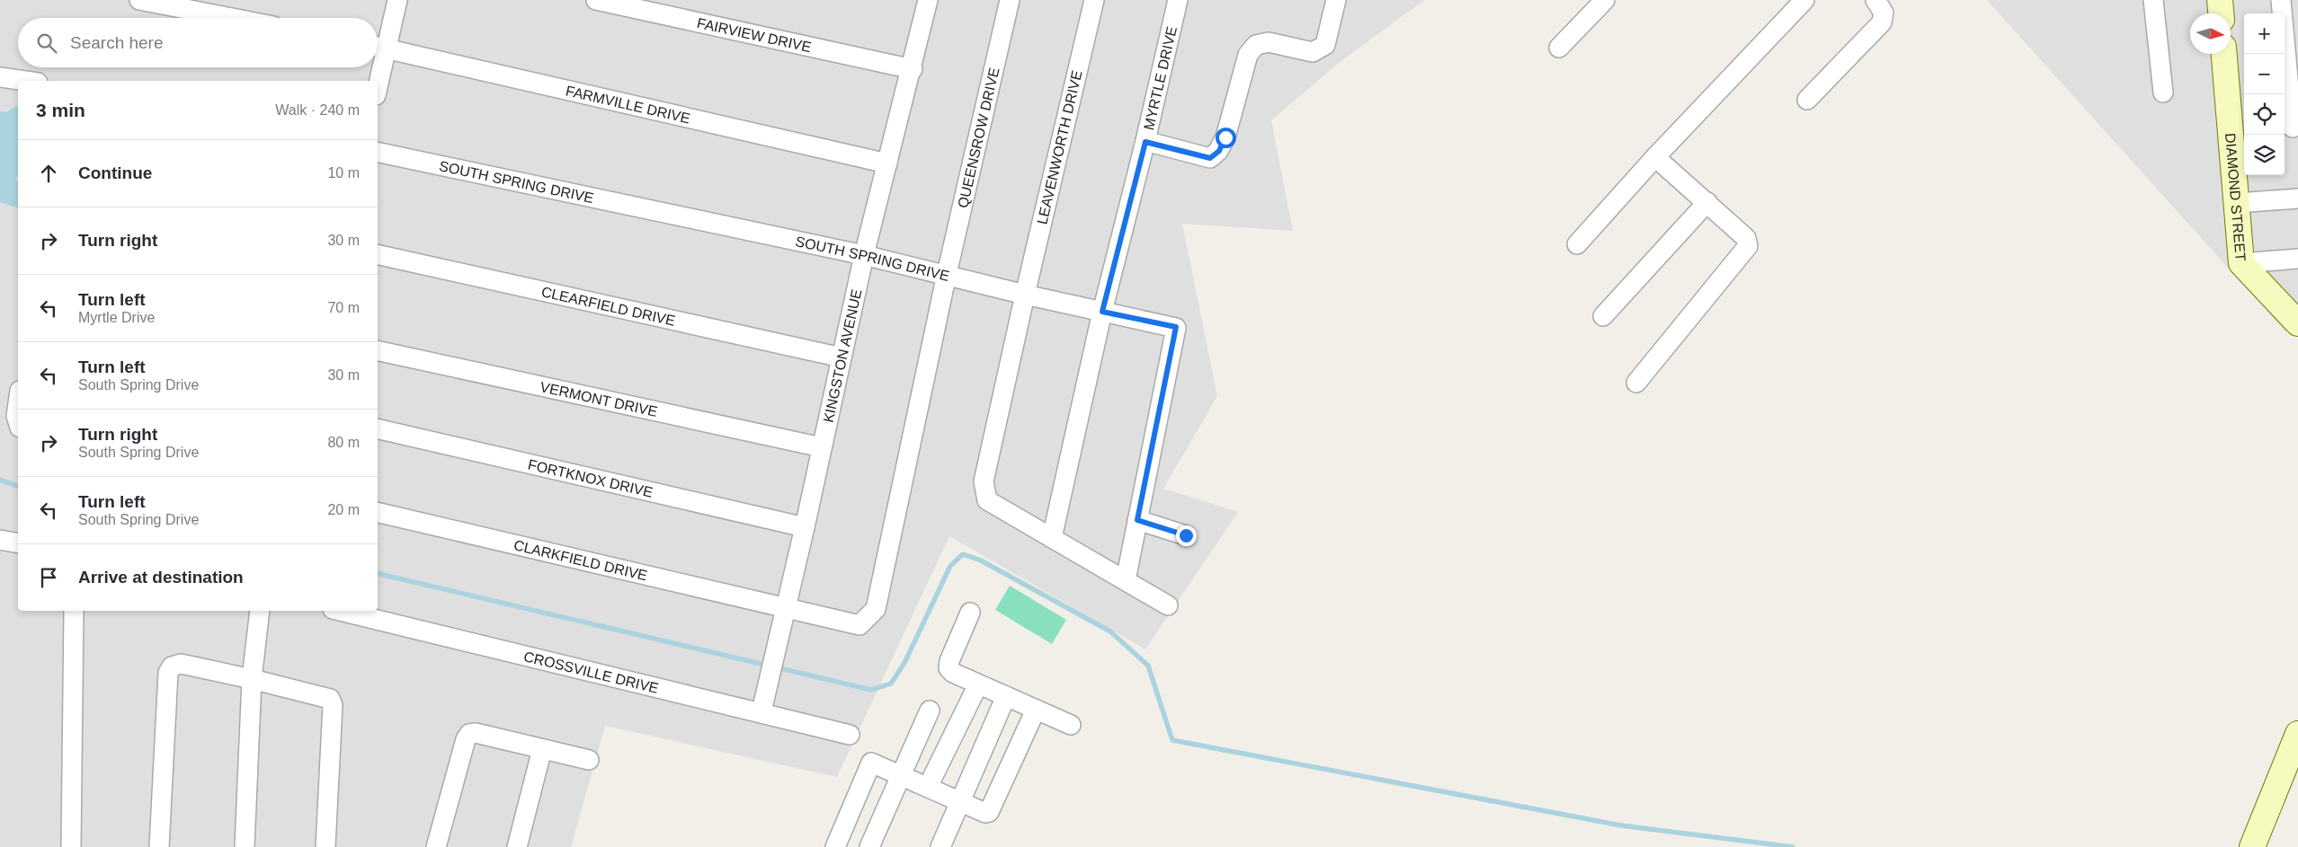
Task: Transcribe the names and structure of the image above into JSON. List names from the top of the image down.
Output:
{
  "streets": {
    "street": [
      "FAIRVIEW DRIVE",
      "MYRTLE DRIVE",
      "FARMVILLE DRIVE",
      "QUEENSROW DRIVE",
      "LEAVENWORTH DRIVE",
      "SOUTH SPRING DRIVE",
      "DIAMOND STREET",
      "CLEARFIELD DRIVE",
      "KINGSTON AVENUE",
      "VERMONT DRIVE",
      "FORTKNOX DRIVE",
      "CLARKFIELD DRIVE",
      "CROSSVILLE DRIVE"
    ]
  },
  "crossings": [
    ["FAIRVIEW DRIVE", "KINGSTON AVENUE"],
    ["MYRTLE DRIVE", "LEAVENWORTH DRIVE"],
    ["MYRTLE DRIVE", "SOUTH SPRING DRIVE"],
    ["FARMVILLE DRIVE", "KINGSTON AVENUE"],
    ["QUEENSROW DRIVE", "SOUTH SPRING DRIVE"],
    ["QUEENSROW DRIVE", "KINGSTON AVENUE"],
    ["QUEENSROW DRIVE", "CLARKFIELD DRIVE"],
    ["LEAVENWORTH DRIVE", "SOUTH SPRING DRIVE"],
    ["SOUTH SPRING DRIVE", "KINGSTON AVENUE"],
    ["CLEARFIELD DRIVE", "KINGSTON AVENUE"],
    ["KINGSTON AVENUE", "VERMONT DRIVE"],
    ["KINGSTON AVENUE", "FORTKNOX DRIVE"],
    ["KINGSTON AVENUE", "CLARKFIELD DRIVE"],
    ["KINGSTON AVENUE", "CROSSVILLE DRIVE"]
  ],
  "north": "right",
  "page": {
    "map_buttons": ["+", "−"],
    "search": "Search here",
    "heading": ["3 min", "Walk · 240 m"],
    "list": [
      ["Continue", "10 m"],
      ["Turn right", "30 m"],
      ["Turn left", "Myrtle Drive", "70 m"],
      ["Turn left", "South Spring Drive", "30 m"],
      ["Turn right", "South Spring Drive", "80 m"],
      ["Turn left", "South Spring Drive", "20 m"],
      "Arrive at destination"
    ]
  }
}
